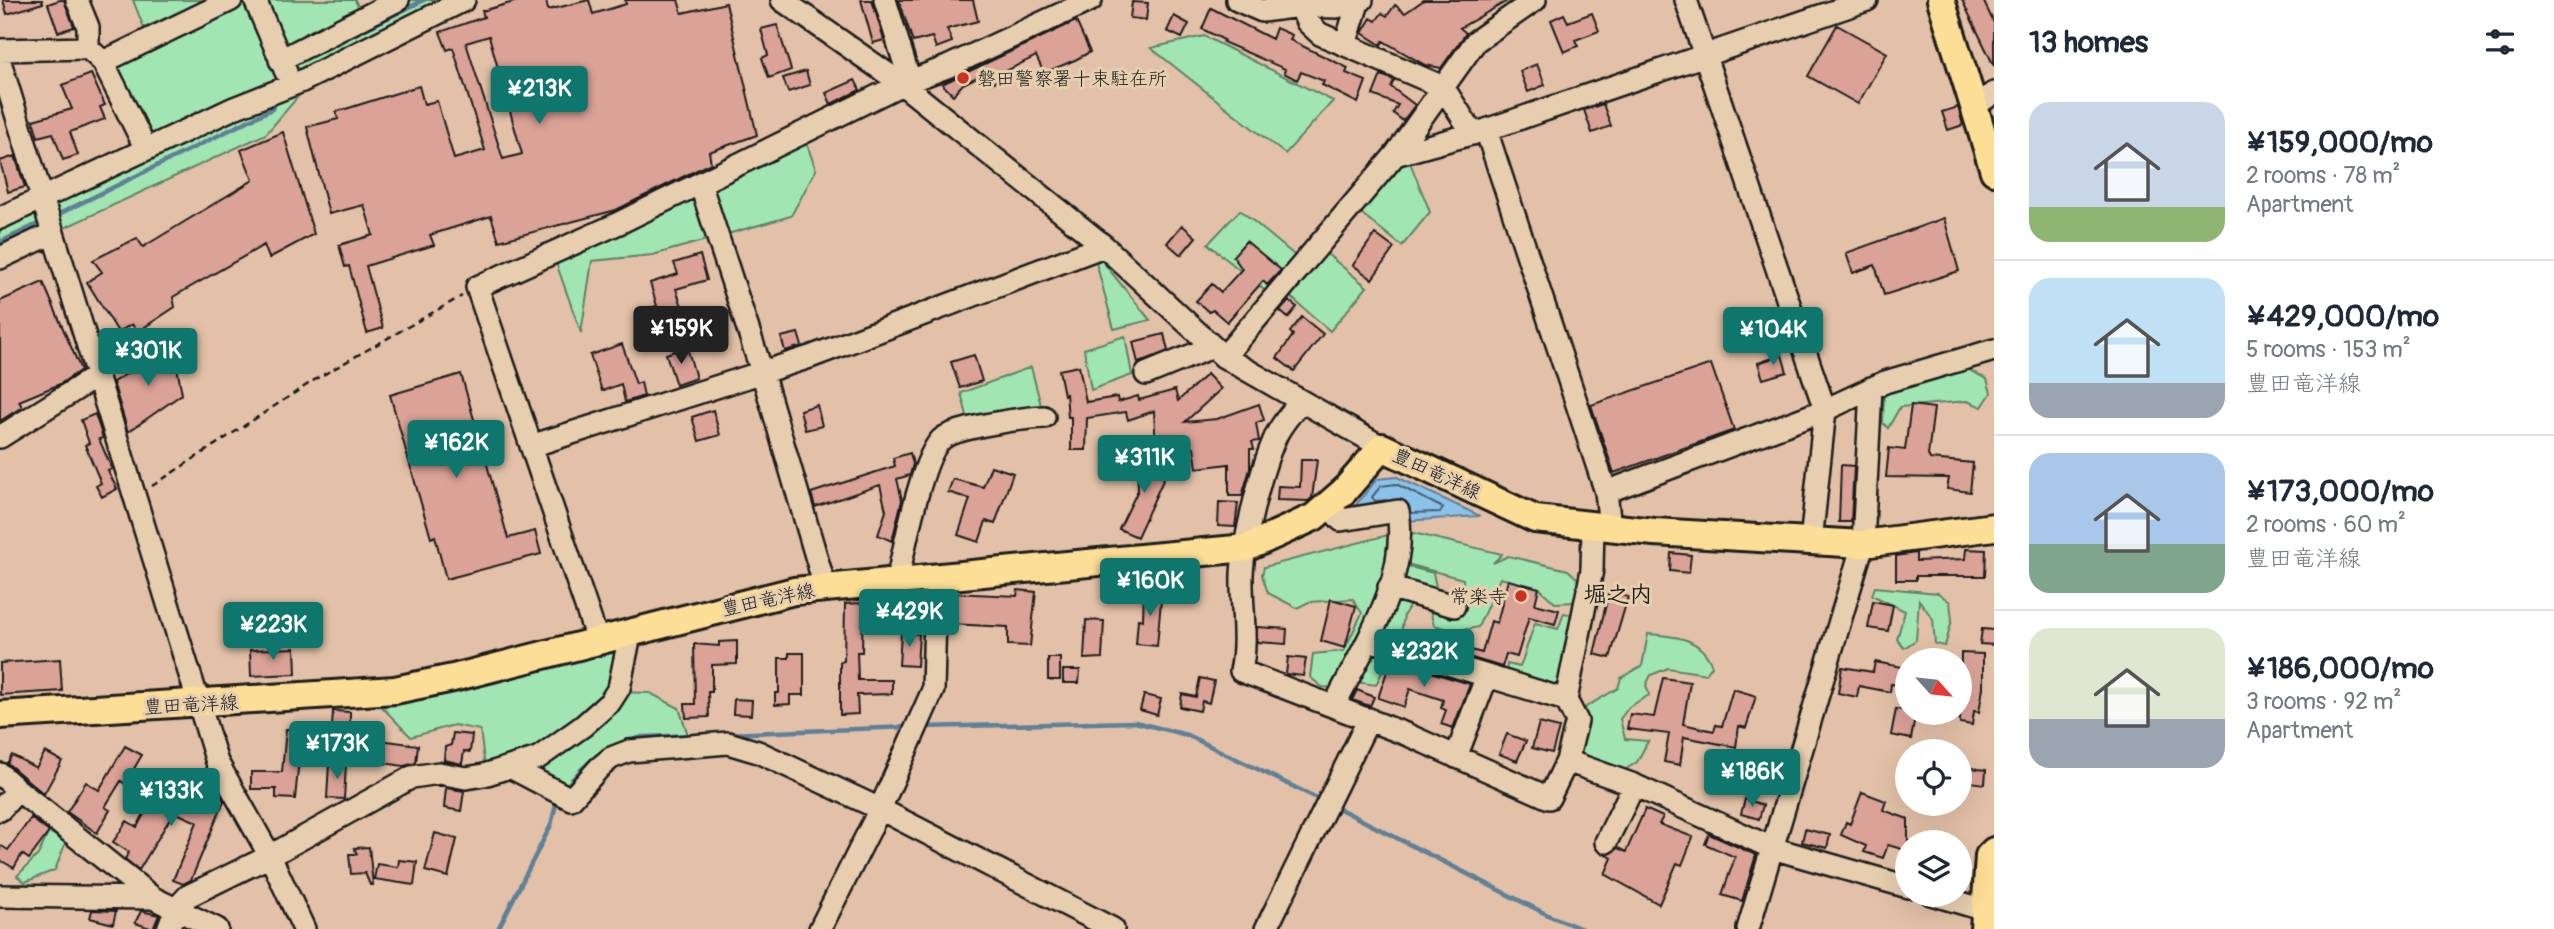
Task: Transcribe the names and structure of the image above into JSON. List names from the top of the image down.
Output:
{
  "streets": {
    "main road": ["豊田竜洋線"]
  },
  "districts": ["堀之内"],
  "places": ["磐田警察署十束駐在所", "常楽寺"],
  "north": "bottom right",
  "page": {
    "heading": "13 homes",
    "price": [
      "¥213K",
      "¥159K",
      "¥104K",
      "¥301K",
      "¥162K",
      "¥311K",
      "¥160K",
      "¥429K",
      "¥223K",
      "¥232K",
      "¥173K",
      "¥186K",
      "¥133K"
    ],
    "list": [
      {
        "name": "¥159,000/mo",
        "note": "2 rooms · 78 m² · Apartment"
      },
      {
        "name": "¥429,000/mo",
        "note": "5 rooms · 153 m² · 豊田竜洋線"
      },
      {
        "name": "¥173,000/mo",
        "note": "2 rooms · 60 m² · 豊田竜洋線"
      },
      {
        "name": "¥186,000/mo",
        "note": "3 rooms · 92 m² · Apartment"
      }
    ]
  }
}
